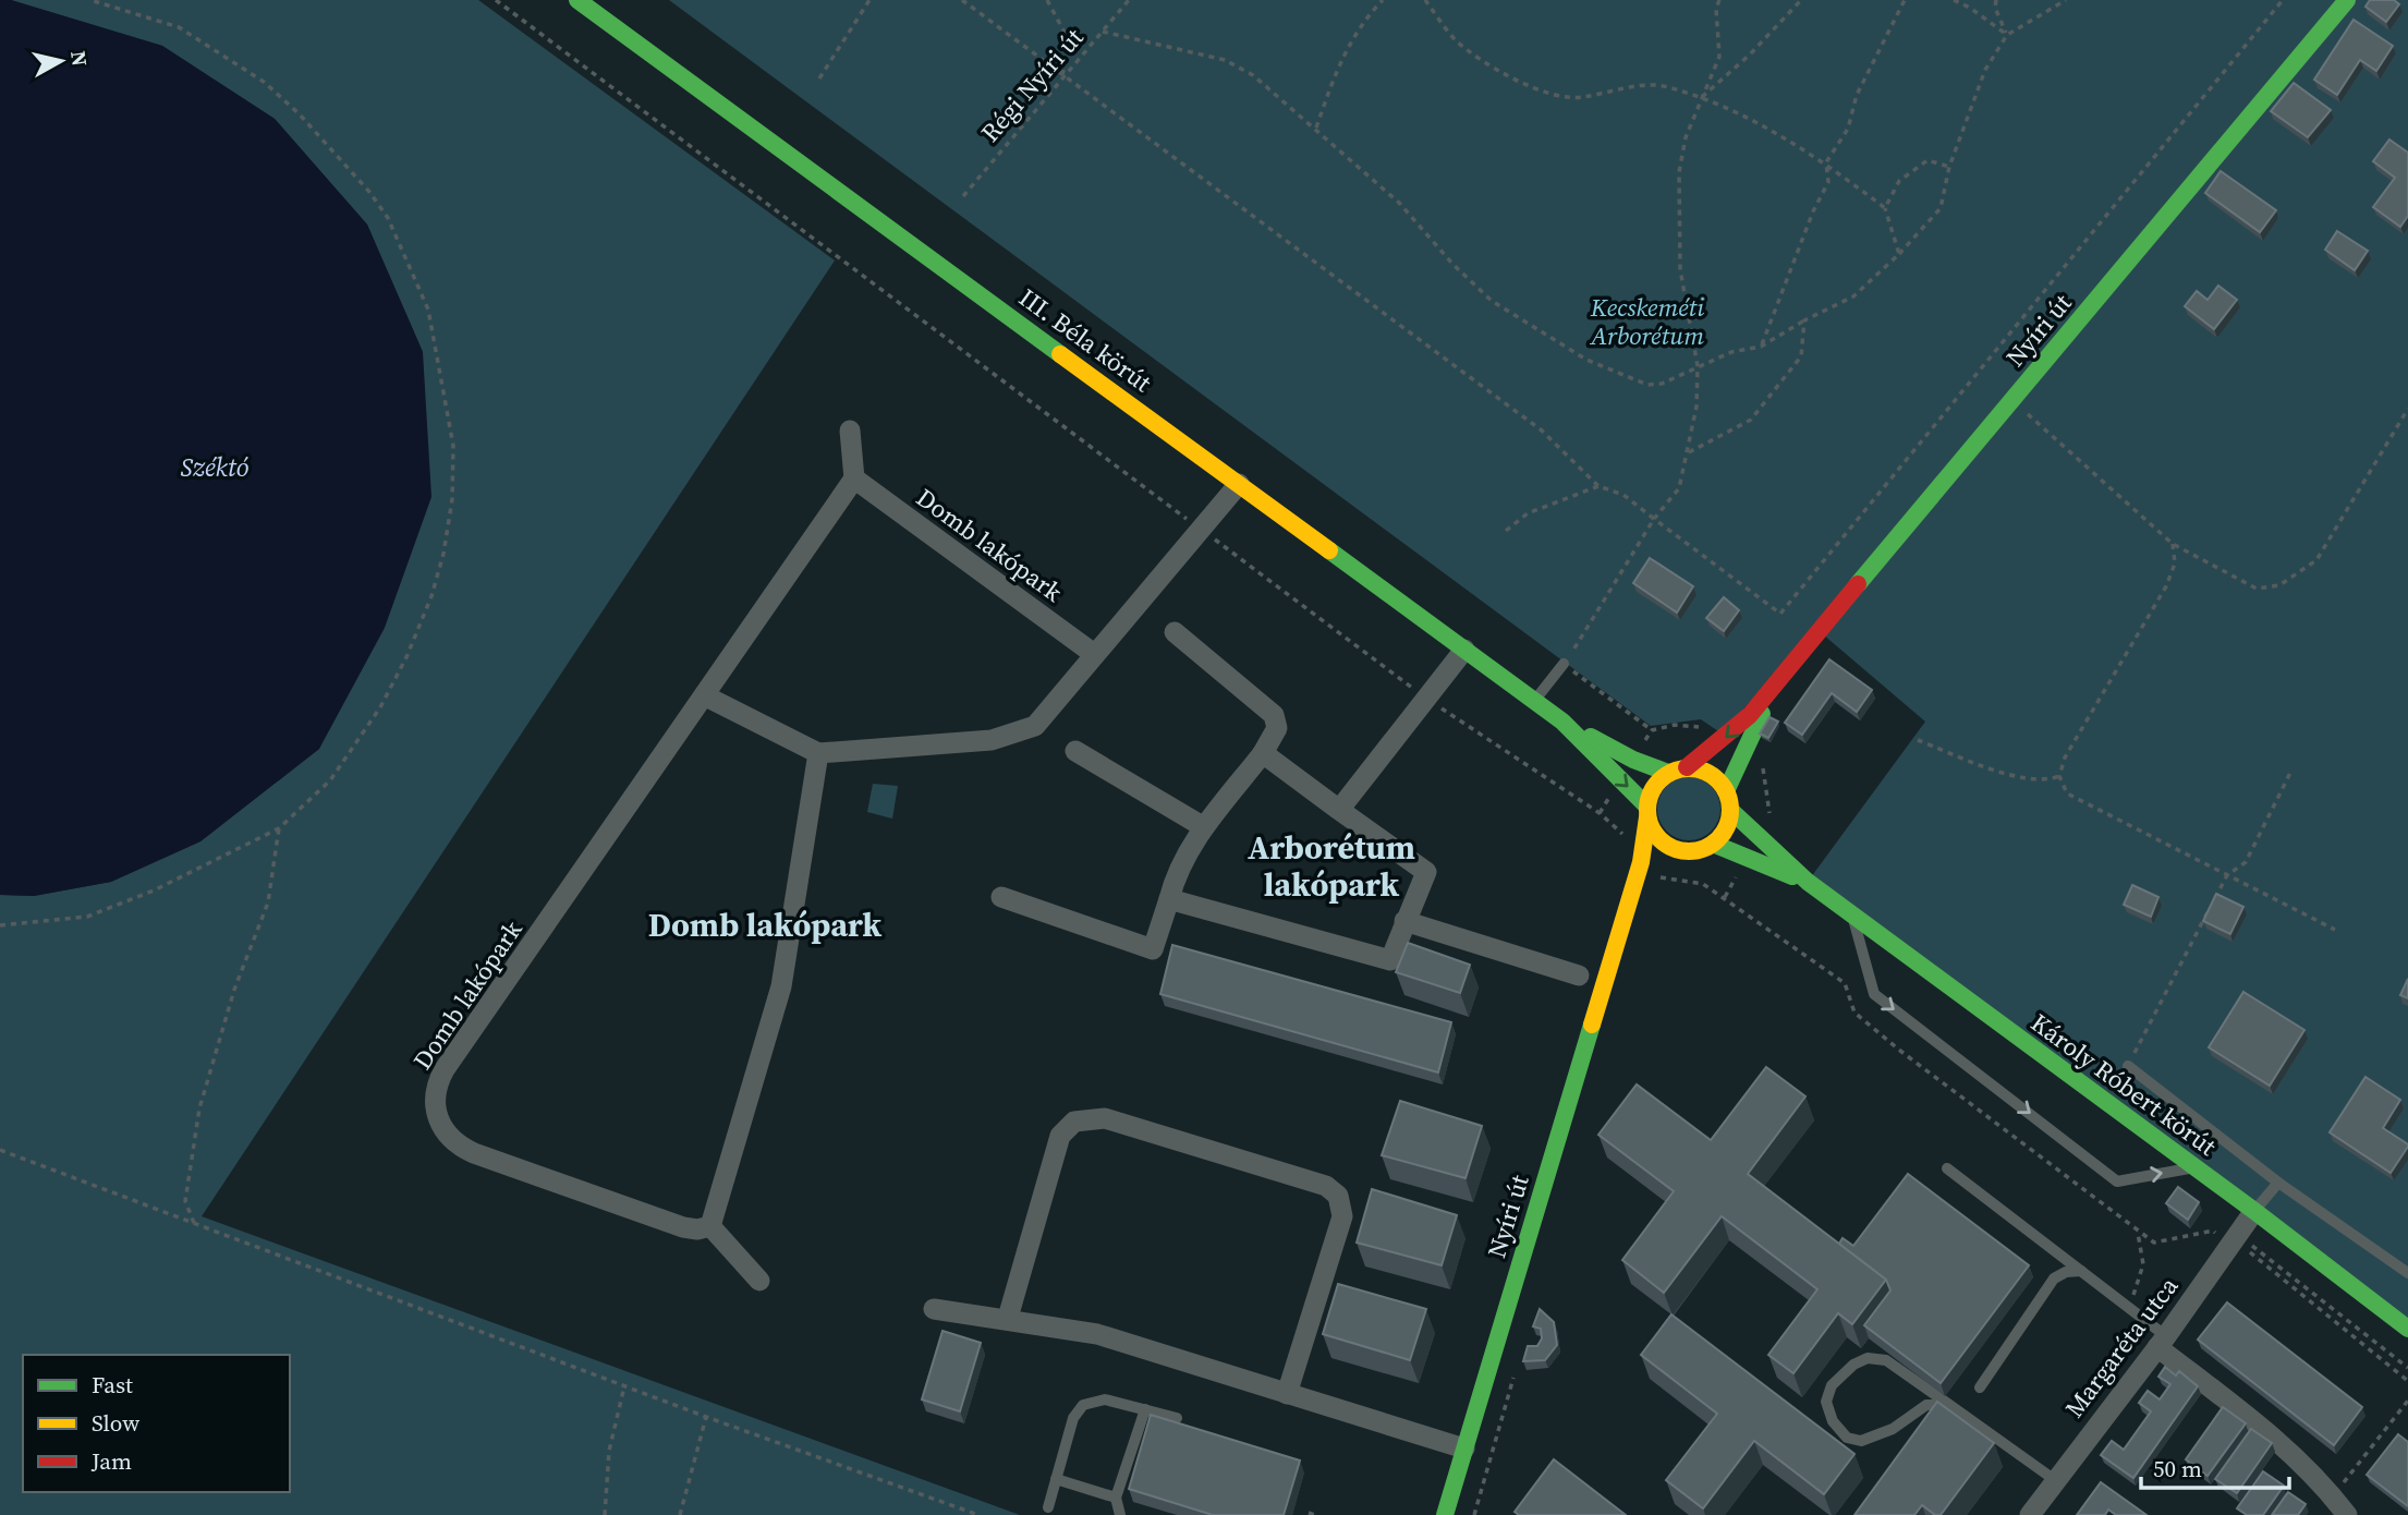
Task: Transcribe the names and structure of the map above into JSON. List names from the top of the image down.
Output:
{
  "streets": {
    "street": [
      "Nyíri út",
      "III. Béla körút",
      "Domb lakópark",
      "Károly Róbert körút",
      "Margaréta utca"
    ],
    "path": ["Régi Nyíri út"]
  },
  "crossings": [
    ["Nyíri út", "III. Béla körút"],
    ["Nyíri út", "Károly Róbert körút"],
    ["III. Béla körút", "Károly Róbert körút"],
    ["Károly Róbert körút", "Margaréta utca"]
  ],
  "districts": ["Arborétum lakópark", "Domb lakópark"],
  "water": ["Széktó"],
  "parks": ["Kecskeméti Arborétum"],
  "legend": ["Fast", "Slow", "Jam"],
  "scale_bar": "50 m",
  "north": "right"
}
